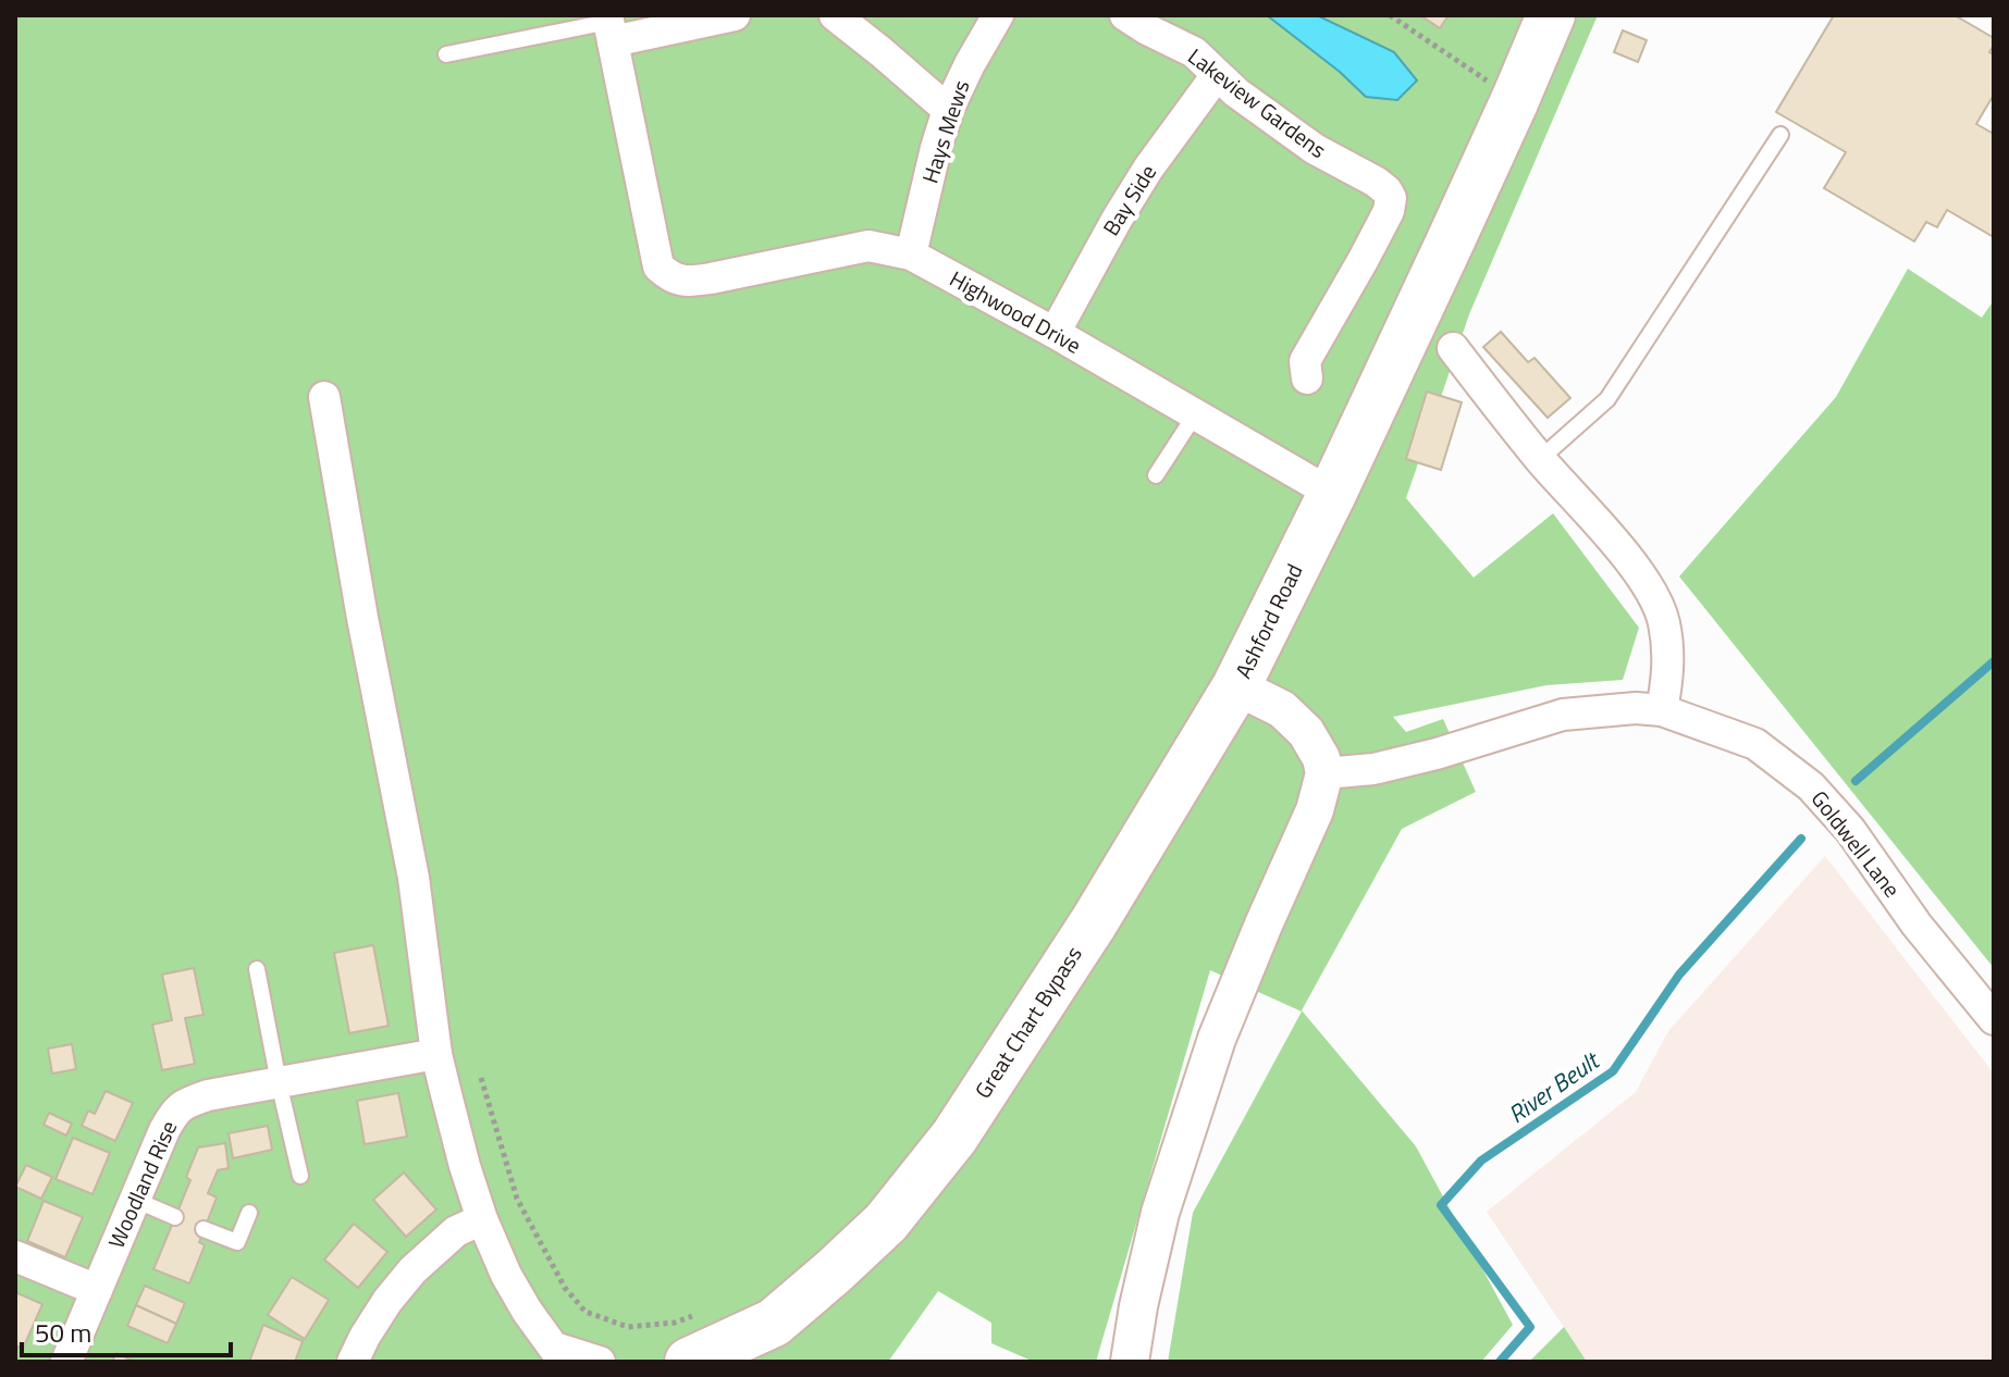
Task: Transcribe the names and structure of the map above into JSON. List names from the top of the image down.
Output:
{
  "streets": {
    "main road": ["Ashford Road", "Great Chart Bypass"],
    "street": [
      "Lakeview Gardens",
      "Hays Mews",
      "Bay Side",
      "Highwood Drive",
      "Goldwell Lane",
      "Woodland Rise"
    ]
  },
  "crossings": [
    ["Lakeview Gardens", "Bay Side"],
    ["Hays Mews", "Highwood Drive"],
    ["Bay Side", "Highwood Drive"],
    ["Highwood Drive", "Ashford Road"],
    ["Ashford Road", "Goldwell Lane"],
    ["Ashford Road", "Great Chart Bypass"]
  ],
  "water": ["River Beult"],
  "scale_bar": "50 m"
}
